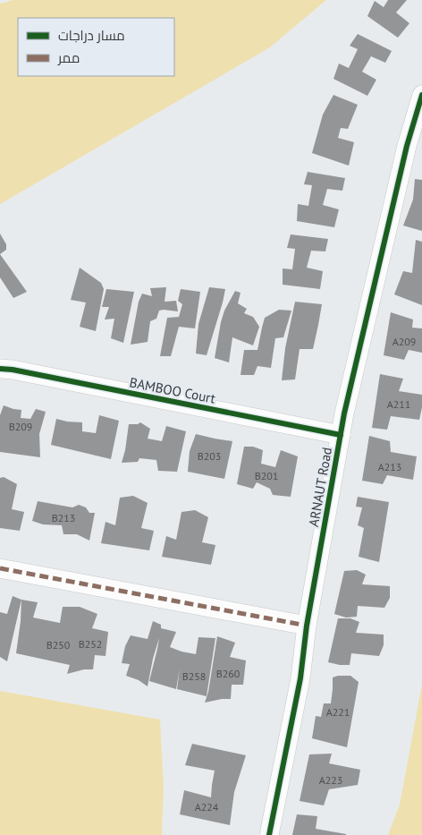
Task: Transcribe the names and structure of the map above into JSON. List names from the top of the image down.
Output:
{
  "streets": {
    "street": ["BAMBOO Court", "ARNAUT Road"]
  },
  "crossings": [
    ["BAMBOO Court", "ARNAUT Road"]
  ],
  "house_numbers": [
    "A209",
    "A211",
    "B209",
    "B203",
    "A213",
    "B201",
    "B213",
    "B252",
    "B250",
    "B260",
    "B258",
    "A221",
    "A223",
    "A224"
  ],
  "legend": ["مسار دراجات", "ممر"]
}
